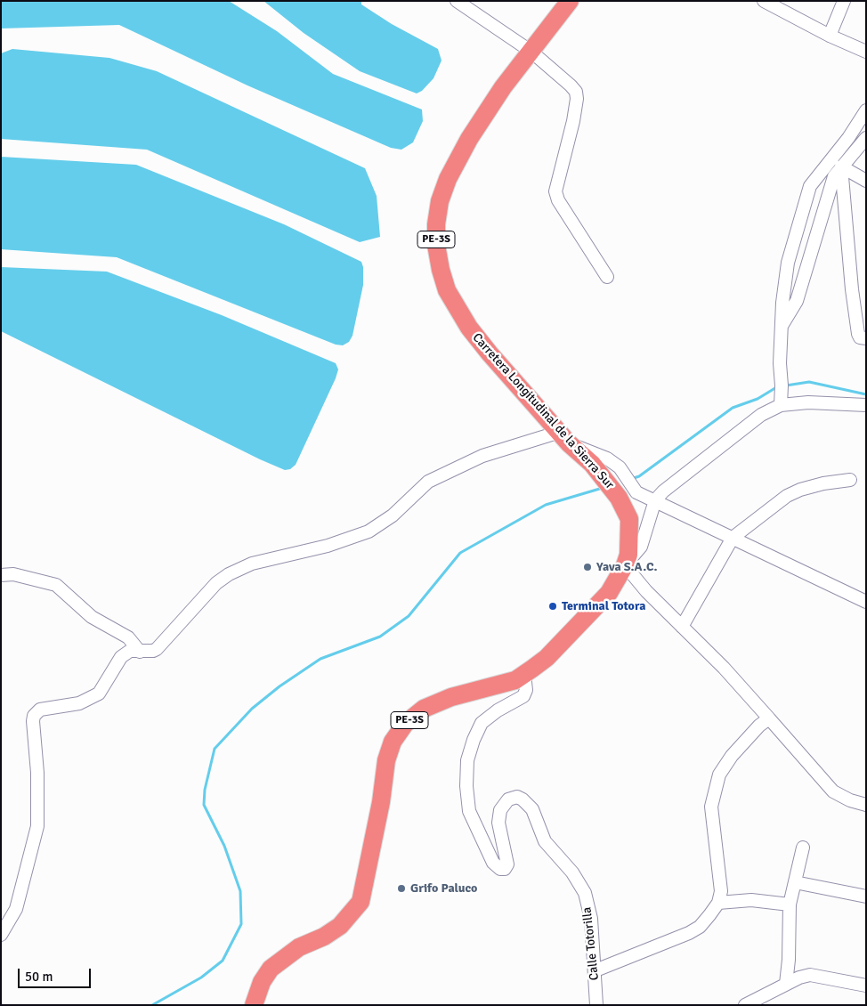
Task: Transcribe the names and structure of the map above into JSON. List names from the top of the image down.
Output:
{
  "streets": {
    "highway": ["PE-3S", "Carretera Longitudinal de la Sierra Sur"],
    "street": ["Calle Totorilla"]
  },
  "crossings": [
    ["Carretera Longitudinal de la Sierra Sur", "Calle Totorilla"]
  ],
  "places": ["Yava S.A.C.", "Terminal Totora", "Grifo Paluco"],
  "scale_bar": "50 m"
}
